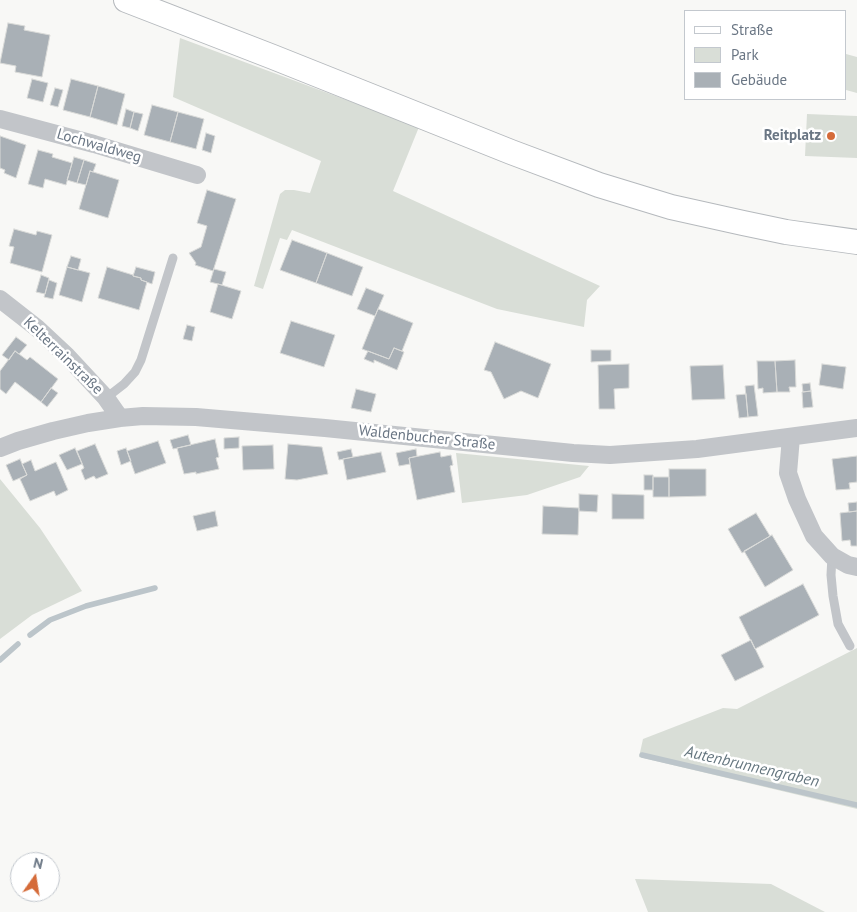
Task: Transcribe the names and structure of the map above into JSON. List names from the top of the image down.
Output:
{
  "streets": {
    "street": ["Lochwaldweg", "Kelterrainstraße", "Waldenbucher Straße"]
  },
  "crossings": [
    ["Kelterrainstraße", "Waldenbucher Straße"]
  ],
  "water": ["Autenbrunnengraben"],
  "places": ["Reitplatz"],
  "legend": ["Straße", "Park", "Gebäude"],
  "north": "top"
}
